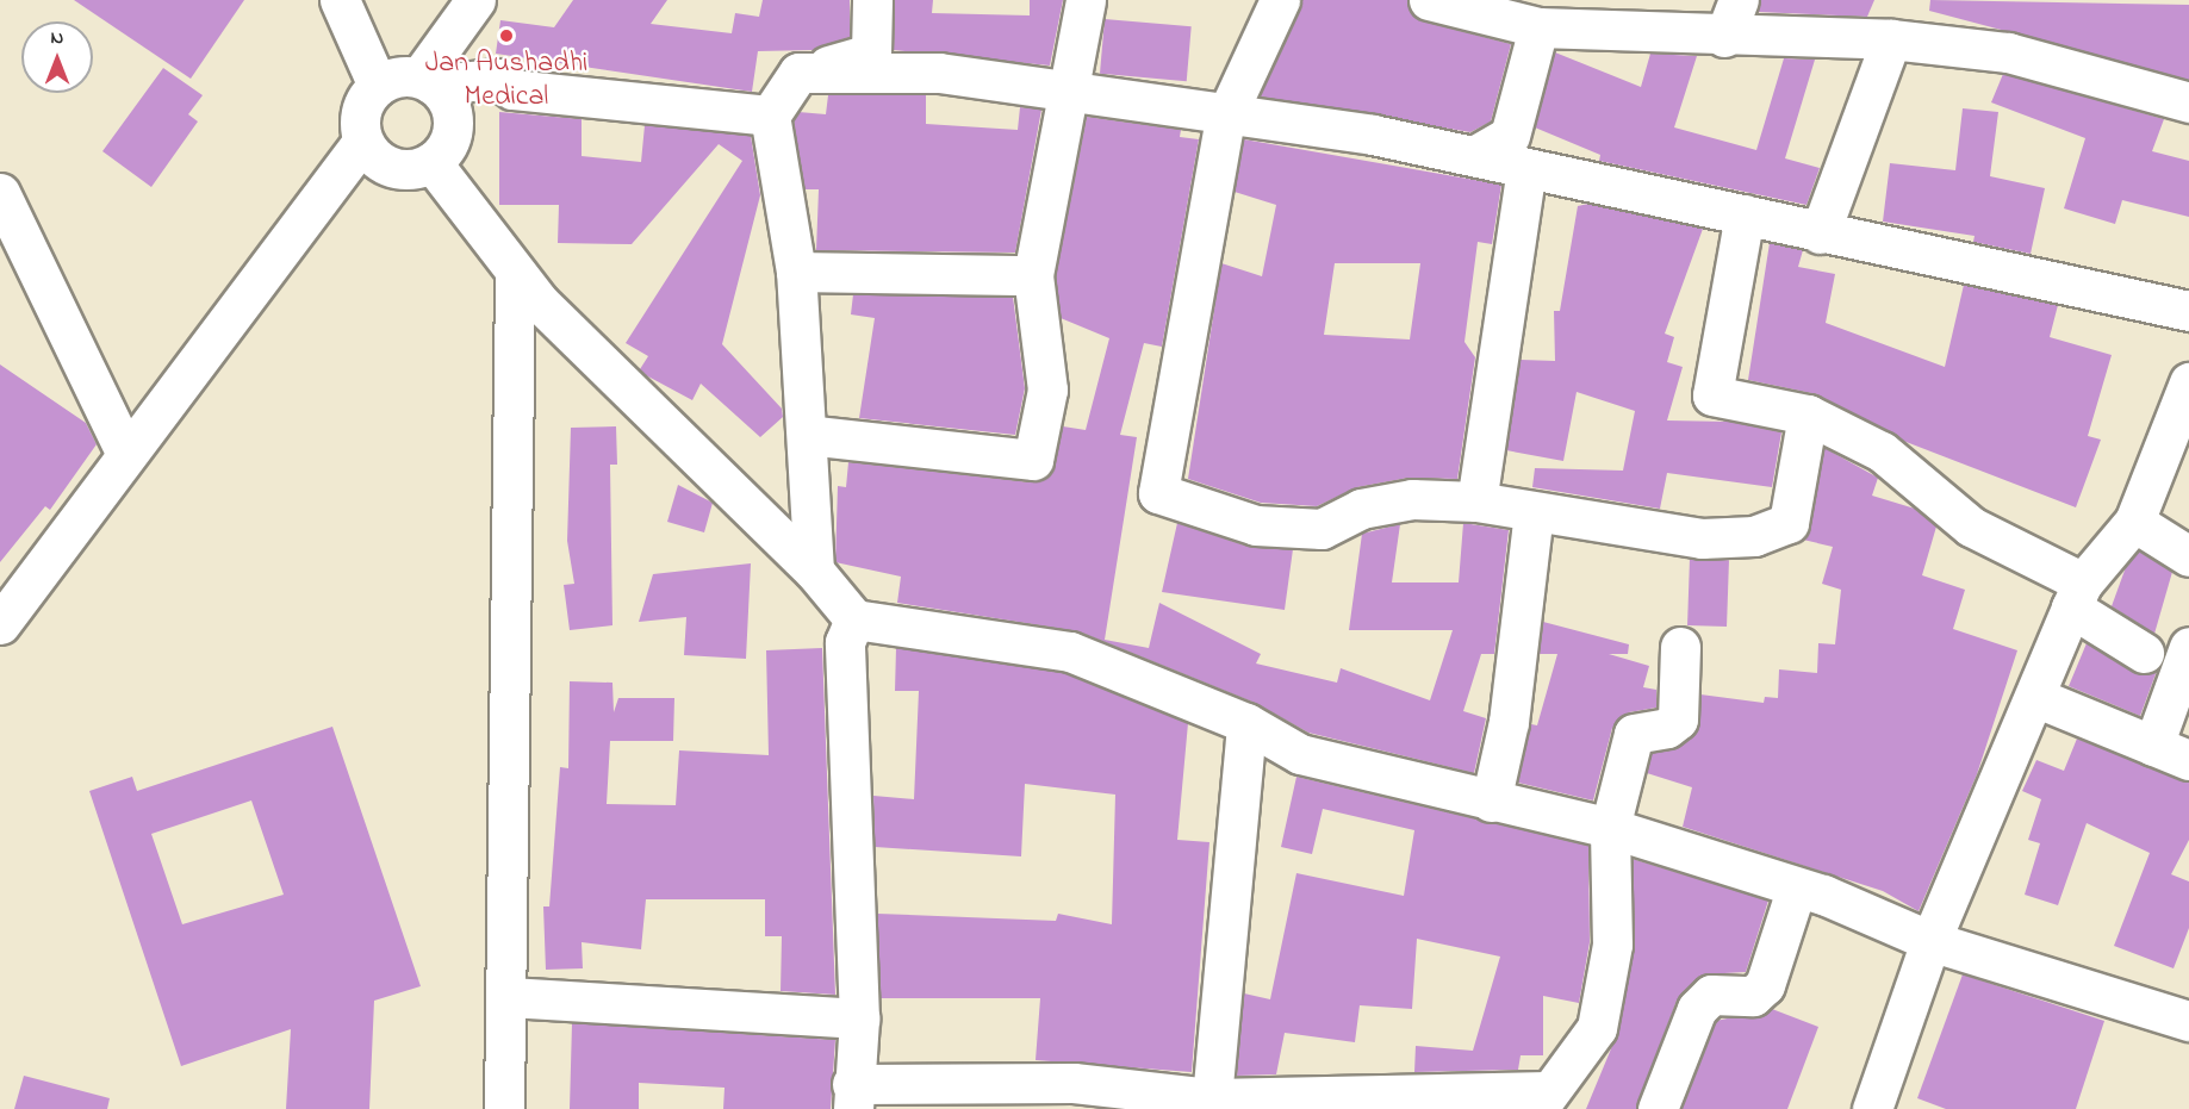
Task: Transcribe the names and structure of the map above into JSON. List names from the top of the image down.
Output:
{
  "places": ["Jan Aushadhi Medical"],
  "north": "top"
}
